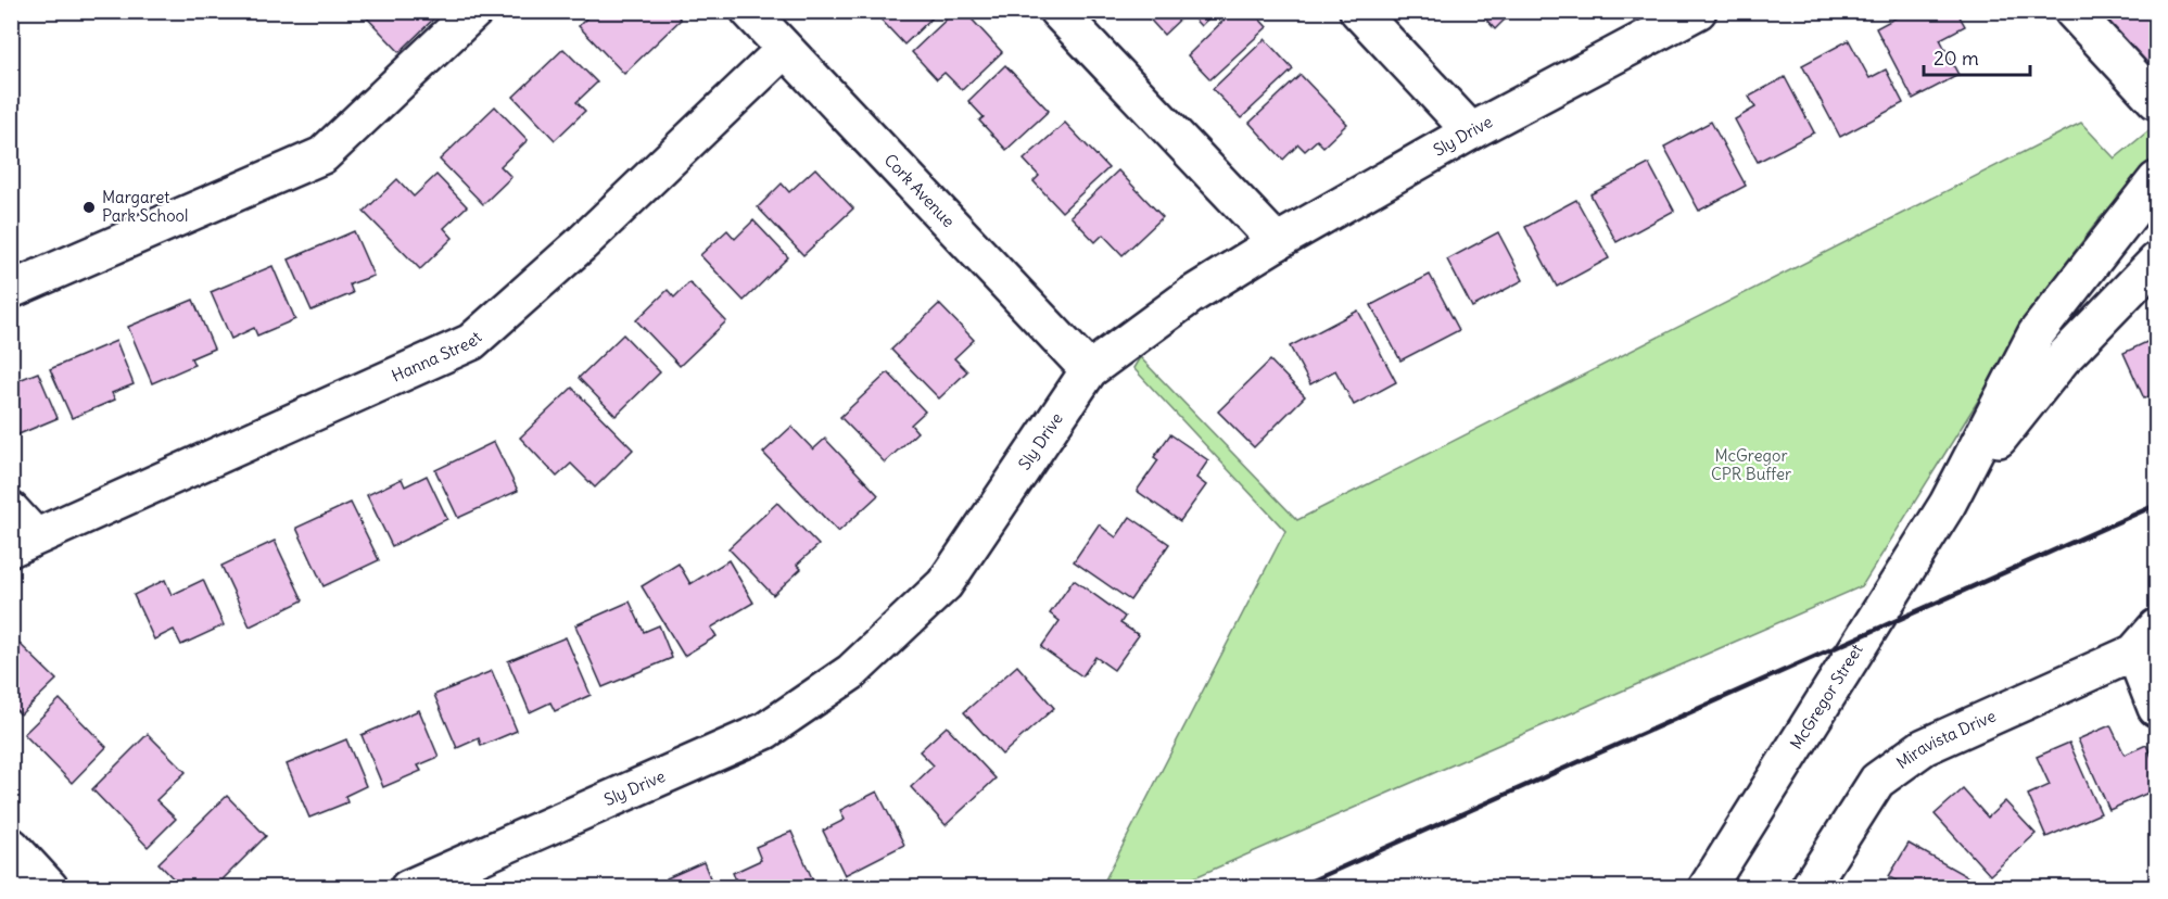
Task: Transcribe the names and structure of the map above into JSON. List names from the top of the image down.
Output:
{
  "streets": {
    "street": [
      "Sly Drive",
      "Cork Avenue",
      "Hanna Street",
      "McGregor Street",
      "Miravista Drive"
    ]
  },
  "crossings": [
    ["Sly Drive", "Cork Avenue"],
    ["Cork Avenue", "Hanna Street"]
  ],
  "parks": ["McGregor CPR Buffer"],
  "places": ["Margaret Park School"],
  "scale_bar": "20 m"
}
